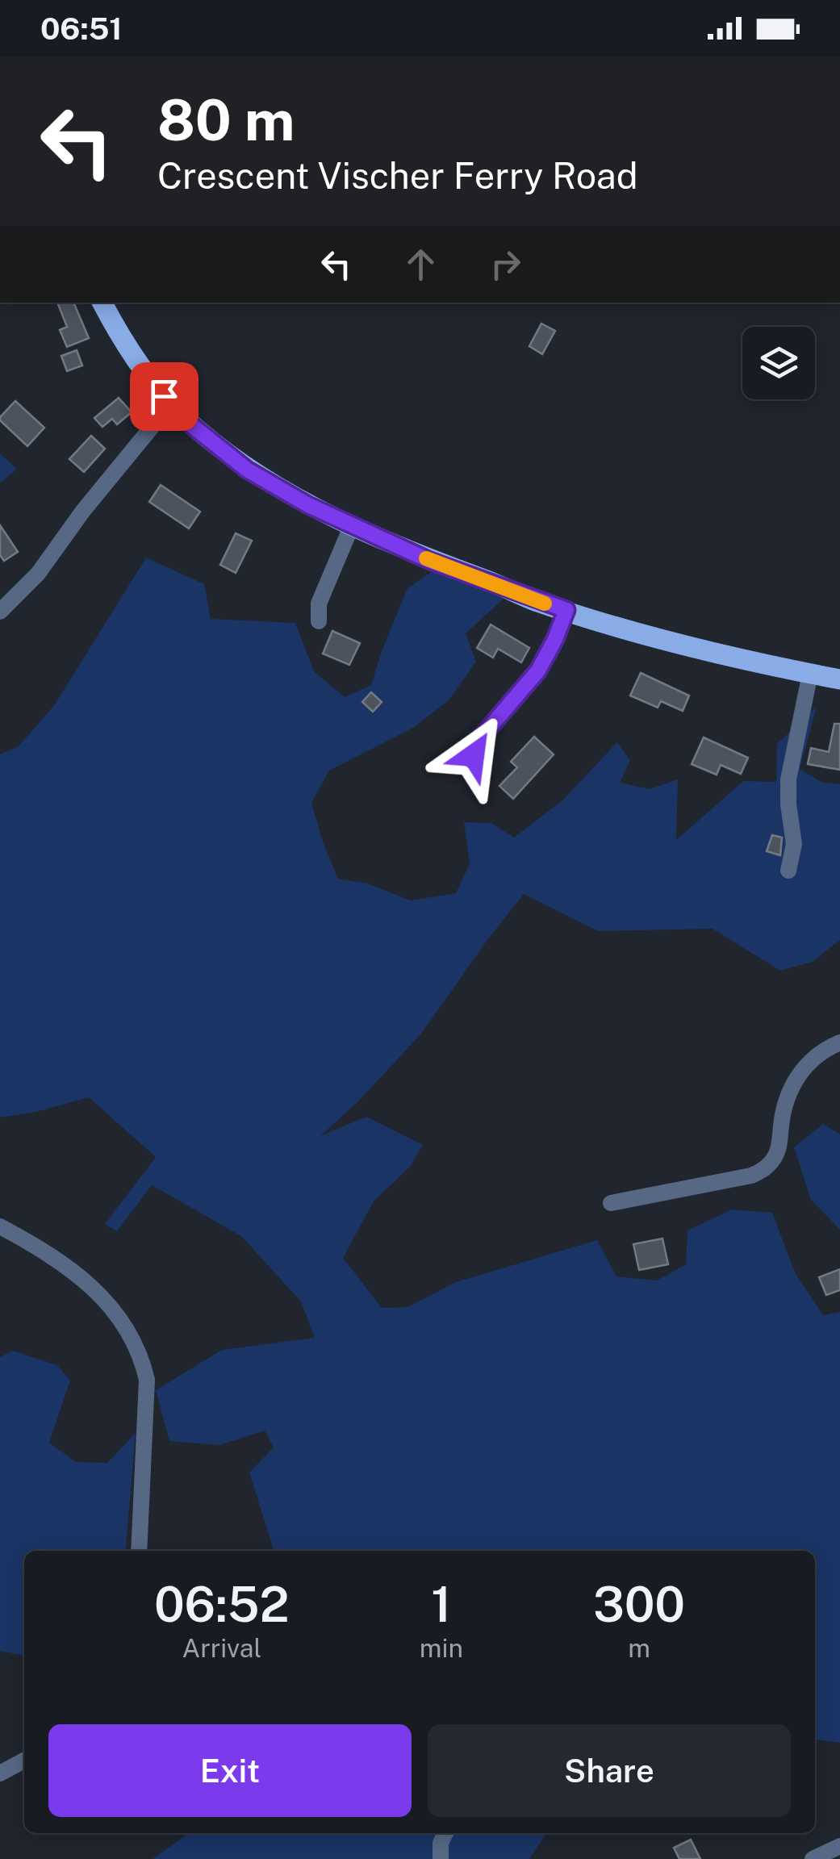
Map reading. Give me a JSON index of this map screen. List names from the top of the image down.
{
  "page": {
    "status": "06:51",
    "turn": ["80 m", "Crescent Vischer Ferry Road"],
    "eta": [
      "06:52",
      "Arrival",
      "1",
      "min",
      "300",
      "m"
    ],
    "buttons": ["Exit", "Share"]
  }
}
